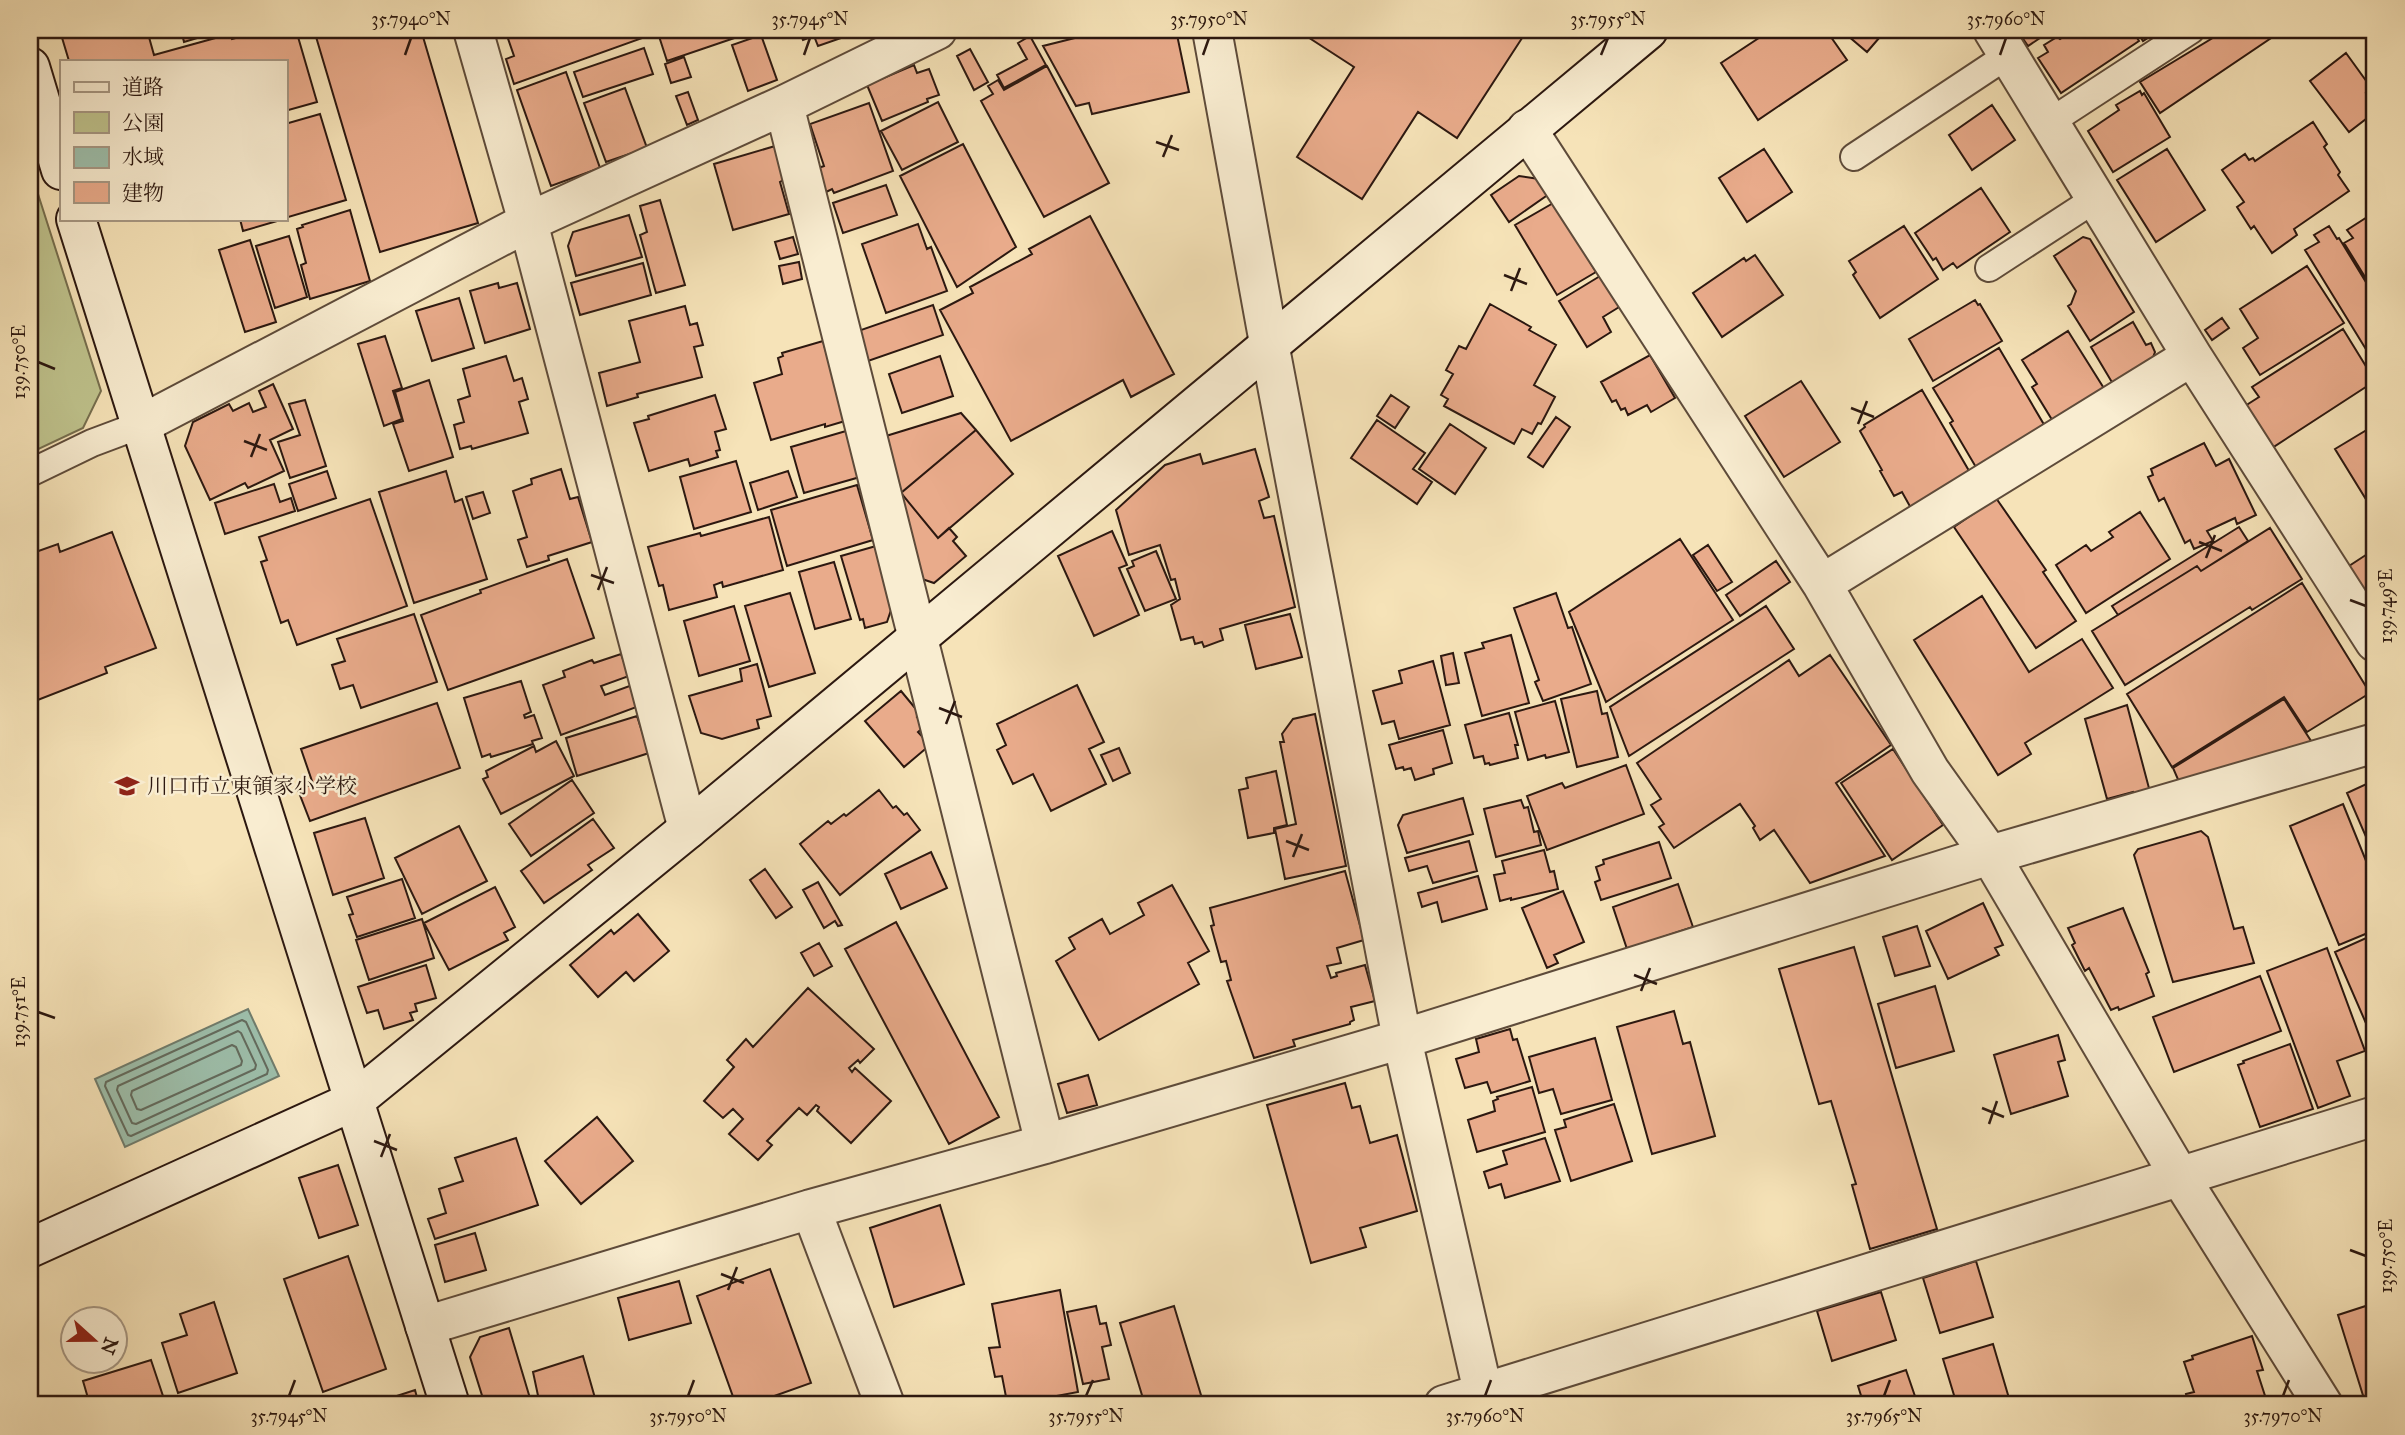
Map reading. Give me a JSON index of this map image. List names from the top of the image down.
{
  "places": {
    "school or university": ["川口市立東領家小学校"]
  },
  "legend": [
    "道路",
    "公園",
    "水域",
    "建物"
  ],
  "north": "right",
  "coordinates": [
    "35.7940°N",
    "35.7945°N",
    "35.7950°N",
    "35.7955°N",
    "35.7960°N",
    "139.750°E",
    "139.749°E",
    "139.751°E",
    "35.7965°N",
    "35.7970°N"
  ]
}
